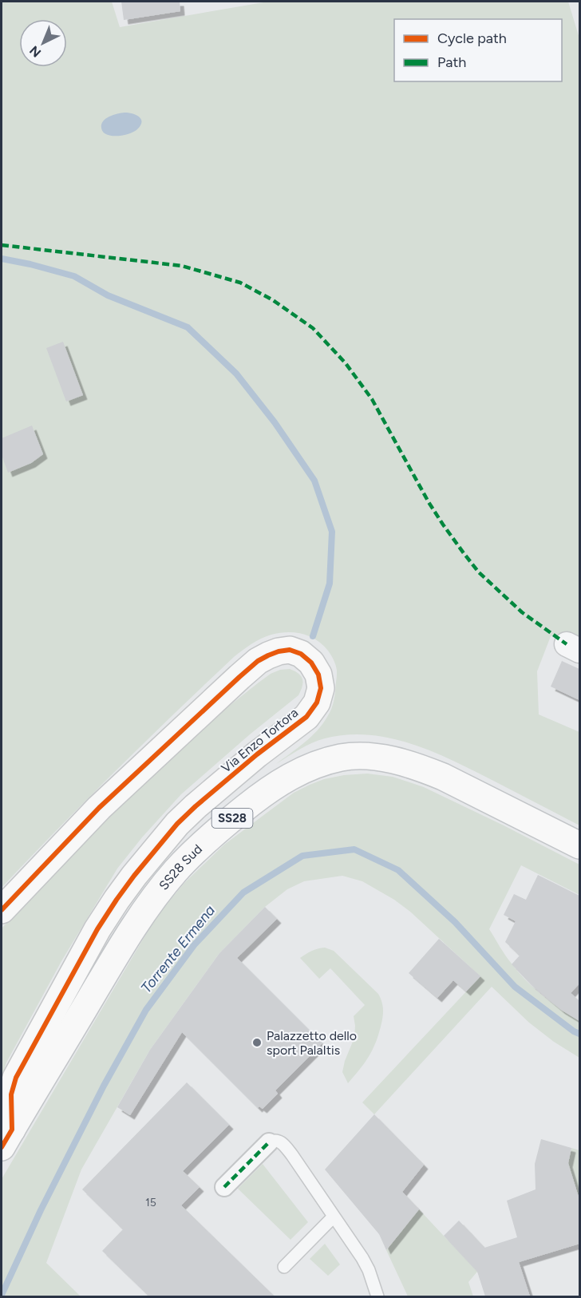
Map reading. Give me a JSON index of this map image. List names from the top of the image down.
{
  "streets": {
    "main road": ["Via Enzo Tortora", "SS28", "SS28 Sud"]
  },
  "crossings": [
    ["Via Enzo Tortora", "SS28 Sud"]
  ],
  "water": ["Torrente Ermena"],
  "places": ["Palazzetto dello sport PalaItis"],
  "house_numbers": ["15"],
  "legend": ["Cycle path", "Path"],
  "north": "bottom left"
}
